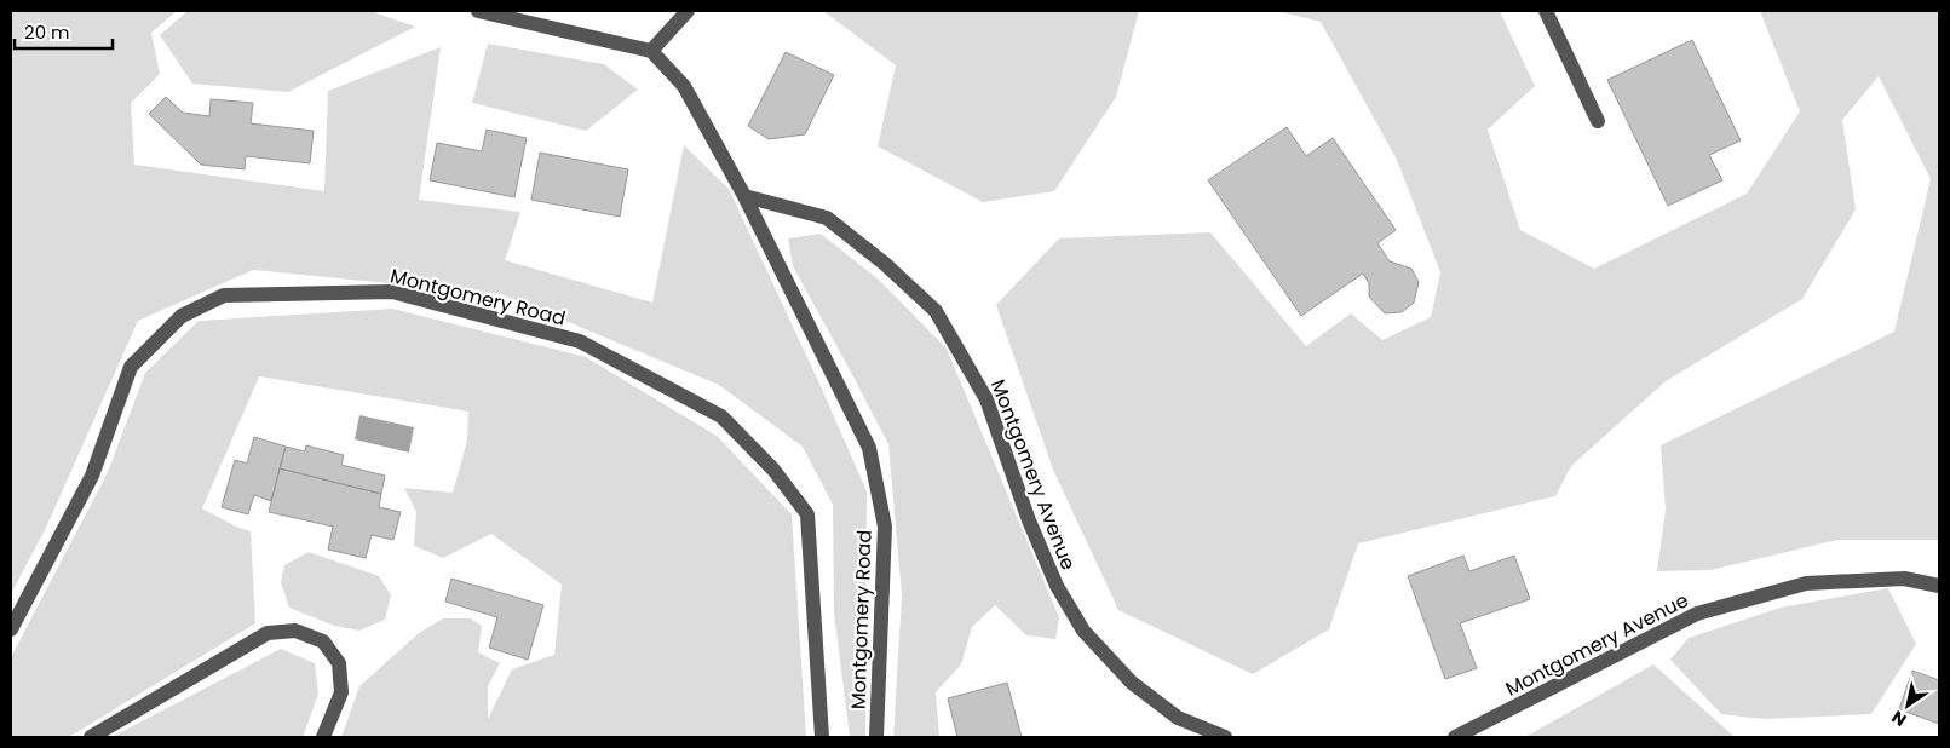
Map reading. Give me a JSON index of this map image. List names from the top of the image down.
{
  "streets": {
    "street": ["Montgomery Road", "Montgomery Avenue"]
  },
  "crossings": [
    ["Montgomery Road", "Montgomery Avenue"]
  ],
  "scale_bar": "20 m",
  "north": "bottom left"
}
